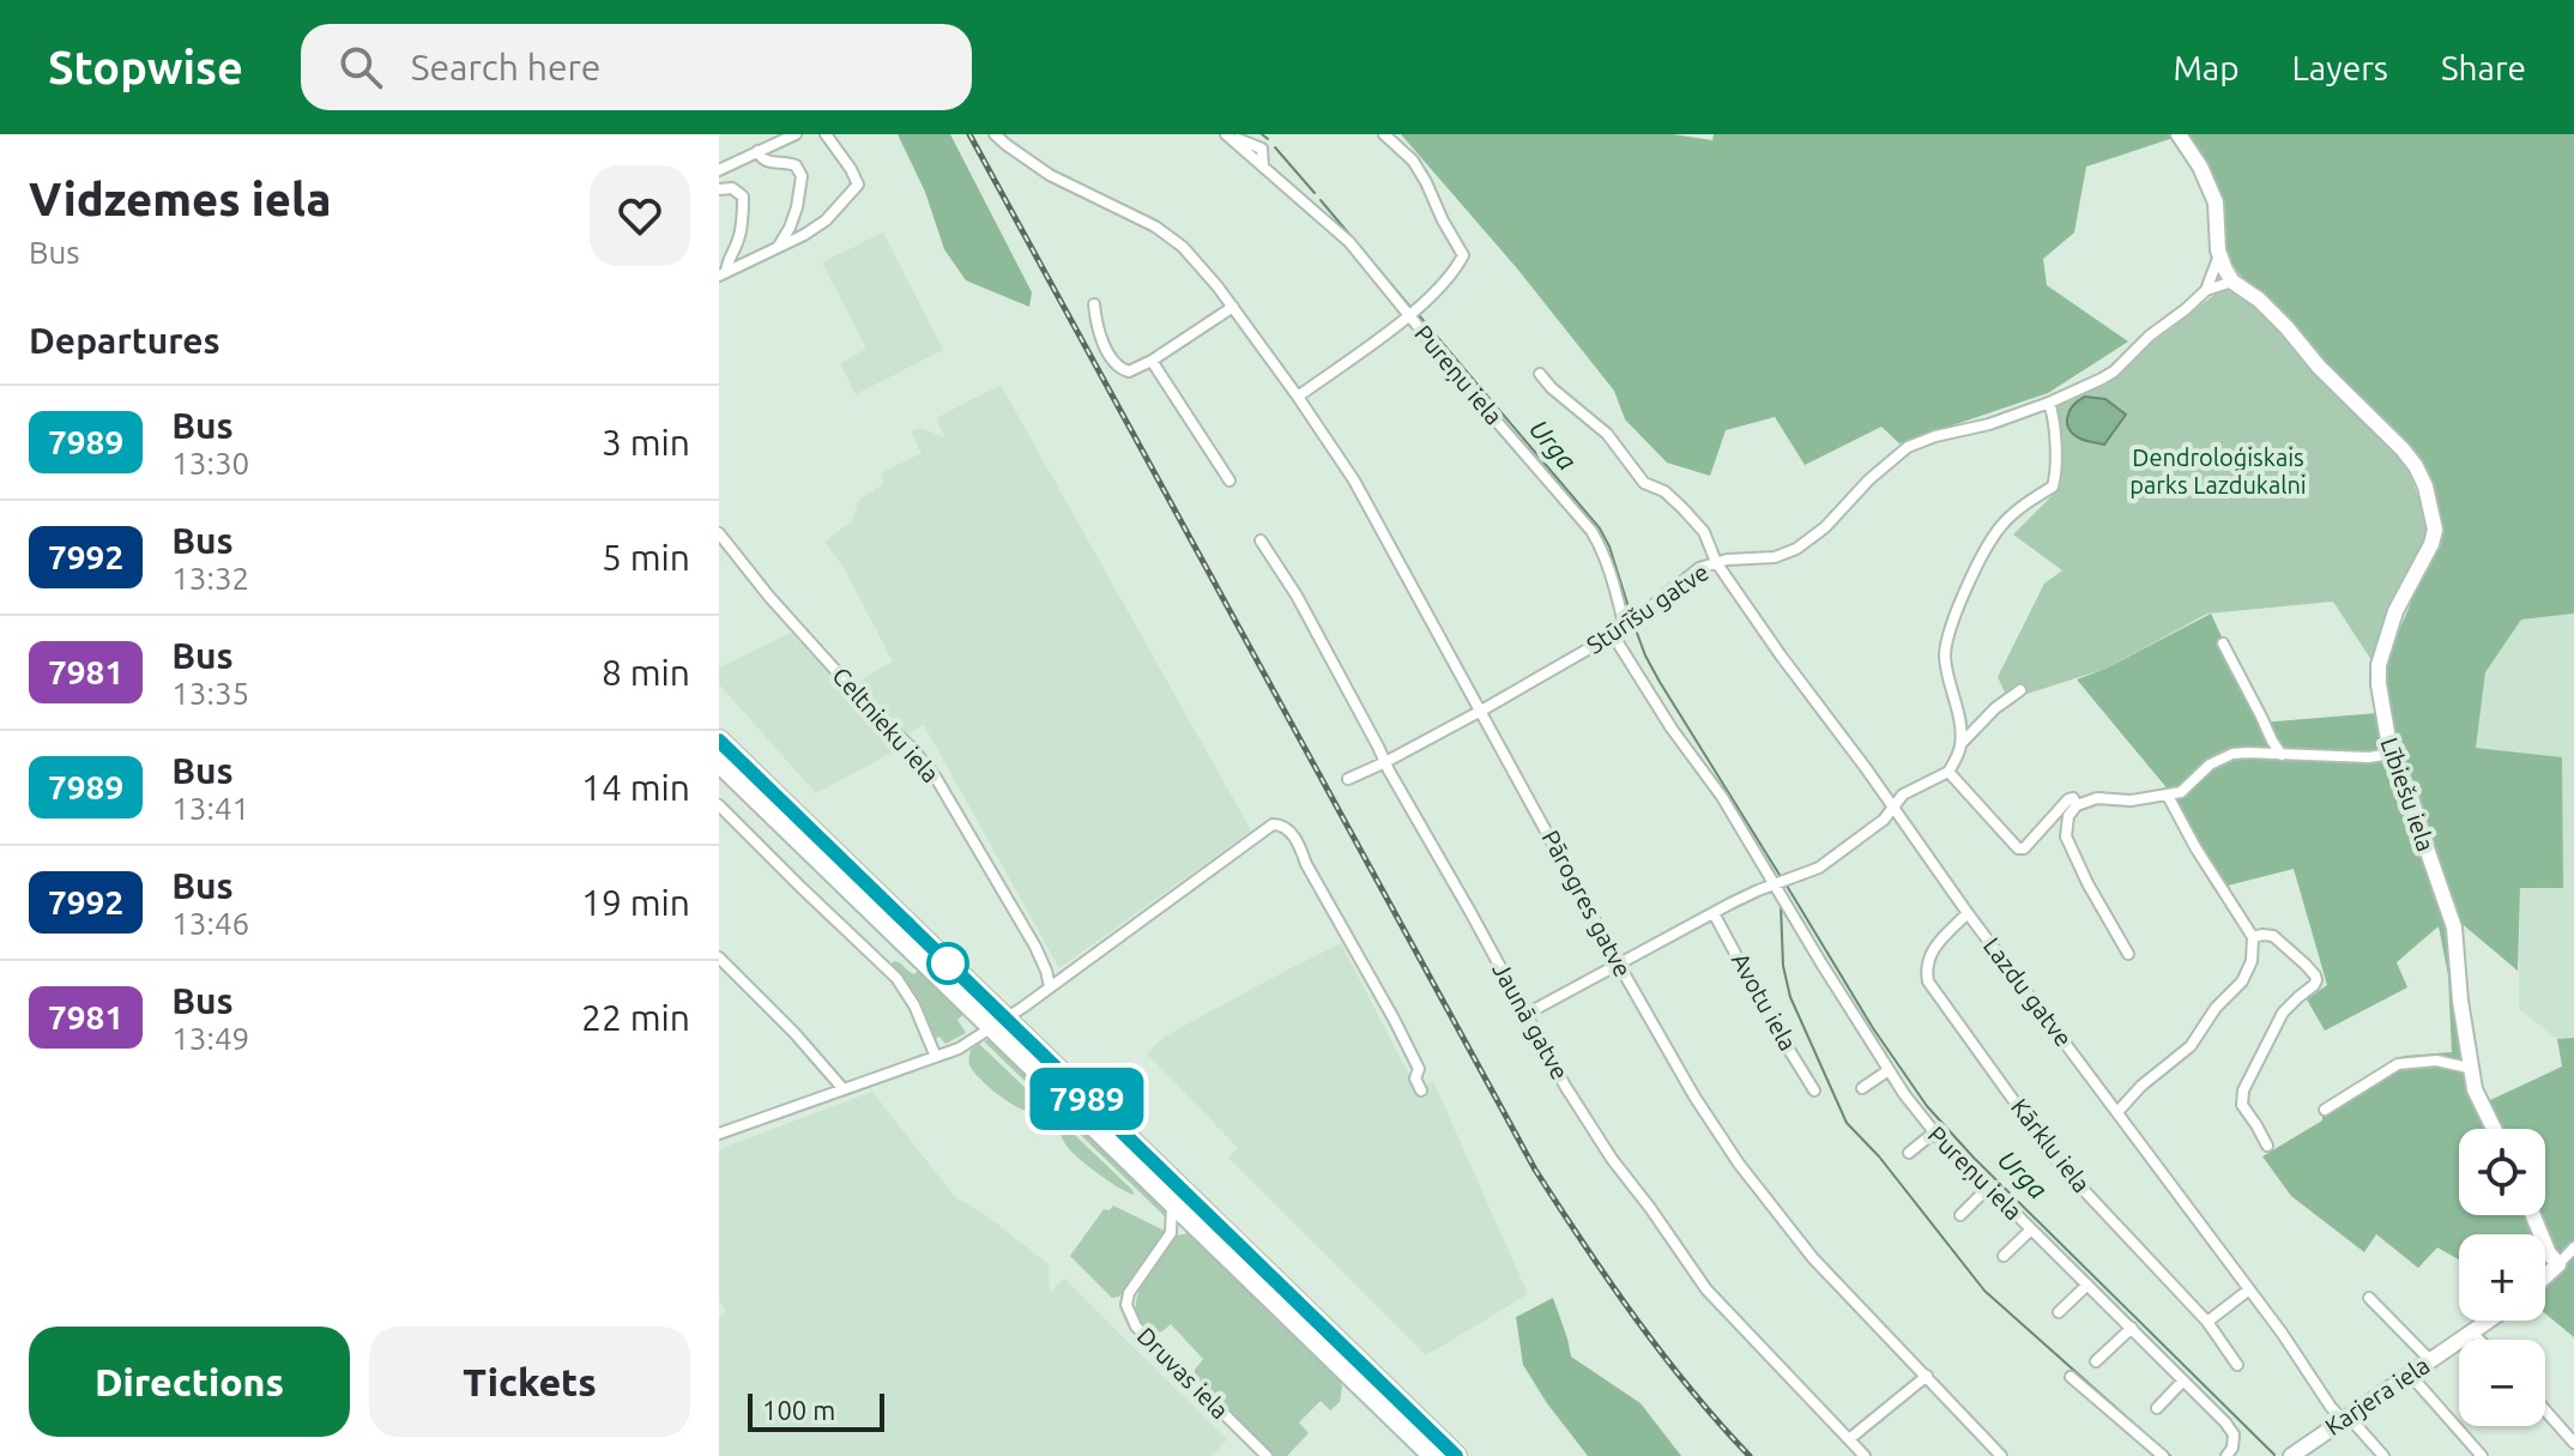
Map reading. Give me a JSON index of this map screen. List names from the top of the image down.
{
  "streets": {
    "street": [
      "Pureņu iela",
      "Stūrīšu gatve",
      "Celtnieku iela",
      "Lībiešu iela",
      "Pārogres gatve",
      "Lazdu gatve",
      "Avotu iela",
      "Jaunā gatve",
      "Kārklu iela",
      "Druvas iela",
      "Karjera iela"
    ]
  },
  "crossings": [
    ["Pureņu iela", "Stūrīšu gatve"],
    ["Stūrīšu gatve", "Lībiešu iela"],
    ["Stūrīšu gatve", "Pārogres gatve"],
    ["Stūrīšu gatve", "Lazdu gatve"],
    ["Stūrīšu gatve", "Jaunā gatve"],
    ["Lazdu gatve", "Kārklu iela"],
    ["Lazdu gatve", "Karjera iela"]
  ],
  "water": ["Urga"],
  "parks": ["Dendroloģiskais parks Lazdukalni"],
  "lines": ["bus line 7989"],
  "scale_bar": "100 m",
  "page": {
    "header": "Stopwise",
    "search": "Search here",
    "nav": ["Map", "Layers", "Share"],
    "heading": [
      ["Vidzemes iela", "Bus"],
      "Departures"
    ],
    "on_map": "7989",
    "list": [
      {
        "mark": "7989",
        "name": "Bus",
        "note": "13:30",
        "value": "3 min"
      },
      {
        "mark": "7992",
        "name": "Bus",
        "note": "13:32",
        "value": "5 min"
      },
      {
        "mark": "7981",
        "name": "Bus",
        "note": "13:35",
        "value": "8 min"
      },
      {
        "mark": "7989",
        "name": "Bus",
        "note": "13:41",
        "value": "14 min"
      },
      {
        "mark": "7992",
        "name": "Bus",
        "note": "13:46",
        "value": "19 min"
      },
      {
        "mark": "7981",
        "name": "Bus",
        "note": "13:49",
        "value": "22 min"
      }
    ],
    "map_buttons": ["+", "−"],
    "buttons": ["Directions", "Tickets"],
    "scale": "100 m"
  }
}
